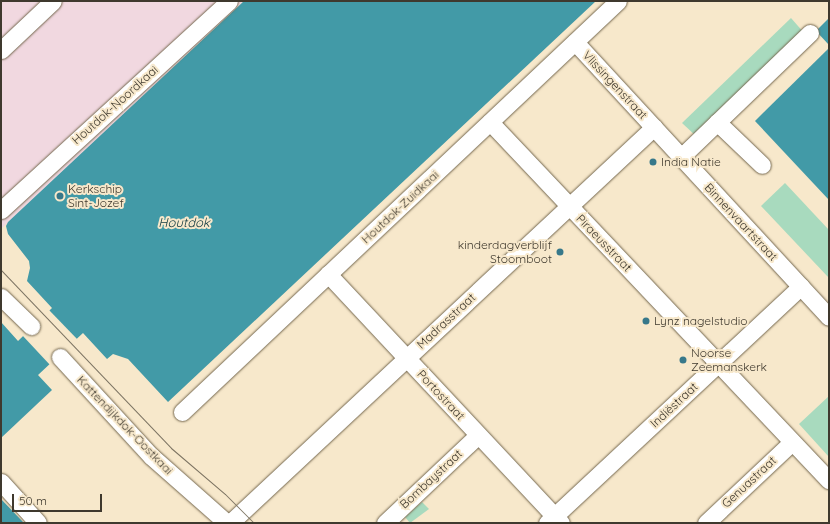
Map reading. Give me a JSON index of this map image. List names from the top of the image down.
{
  "streets": {
    "street": [
      "Vlissingenstraat",
      "Houtdok-Noordkaai",
      "Houtdok-Zuidkaai",
      "Binnenvaartstraat",
      "Piraeusstraat",
      "Madrasstraat",
      "Portostraat",
      "Indiëstraat",
      "Kattendijkdok-Oostkaai",
      "Bombaystraat",
      "Genuastraat"
    ]
  },
  "crossings": [
    ["Vlissingenstraat", "Houtdok-Zuidkaai"],
    ["Vlissingenstraat", "Binnenvaartstraat"],
    ["Vlissingenstraat", "Madrasstraat"],
    ["Houtdok-Zuidkaai", "Piraeusstraat"],
    ["Houtdok-Zuidkaai", "Portostraat"],
    ["Binnenvaartstraat", "Madrasstraat"],
    ["Binnenvaartstraat", "Indiëstraat"],
    ["Piraeusstraat", "Madrasstraat"],
    ["Piraeusstraat", "Indiëstraat"],
    ["Piraeusstraat", "Genuastraat"],
    ["Madrasstraat", "Portostraat"],
    ["Madrasstraat", "Kattendijkdok-Oostkaai"],
    ["Portostraat", "Indiëstraat"],
    ["Portostraat", "Bombaystraat"]
  ],
  "water": ["Houtdok"],
  "places": [
    "India Natie",
    "Kerkschip Sint-Jozef",
    "kinderdagverblijf Stoomboot",
    "Lynz nagelstudio",
    "Noorse Zeemanskerk"
  ],
  "scale_bar": "50 m"
}
